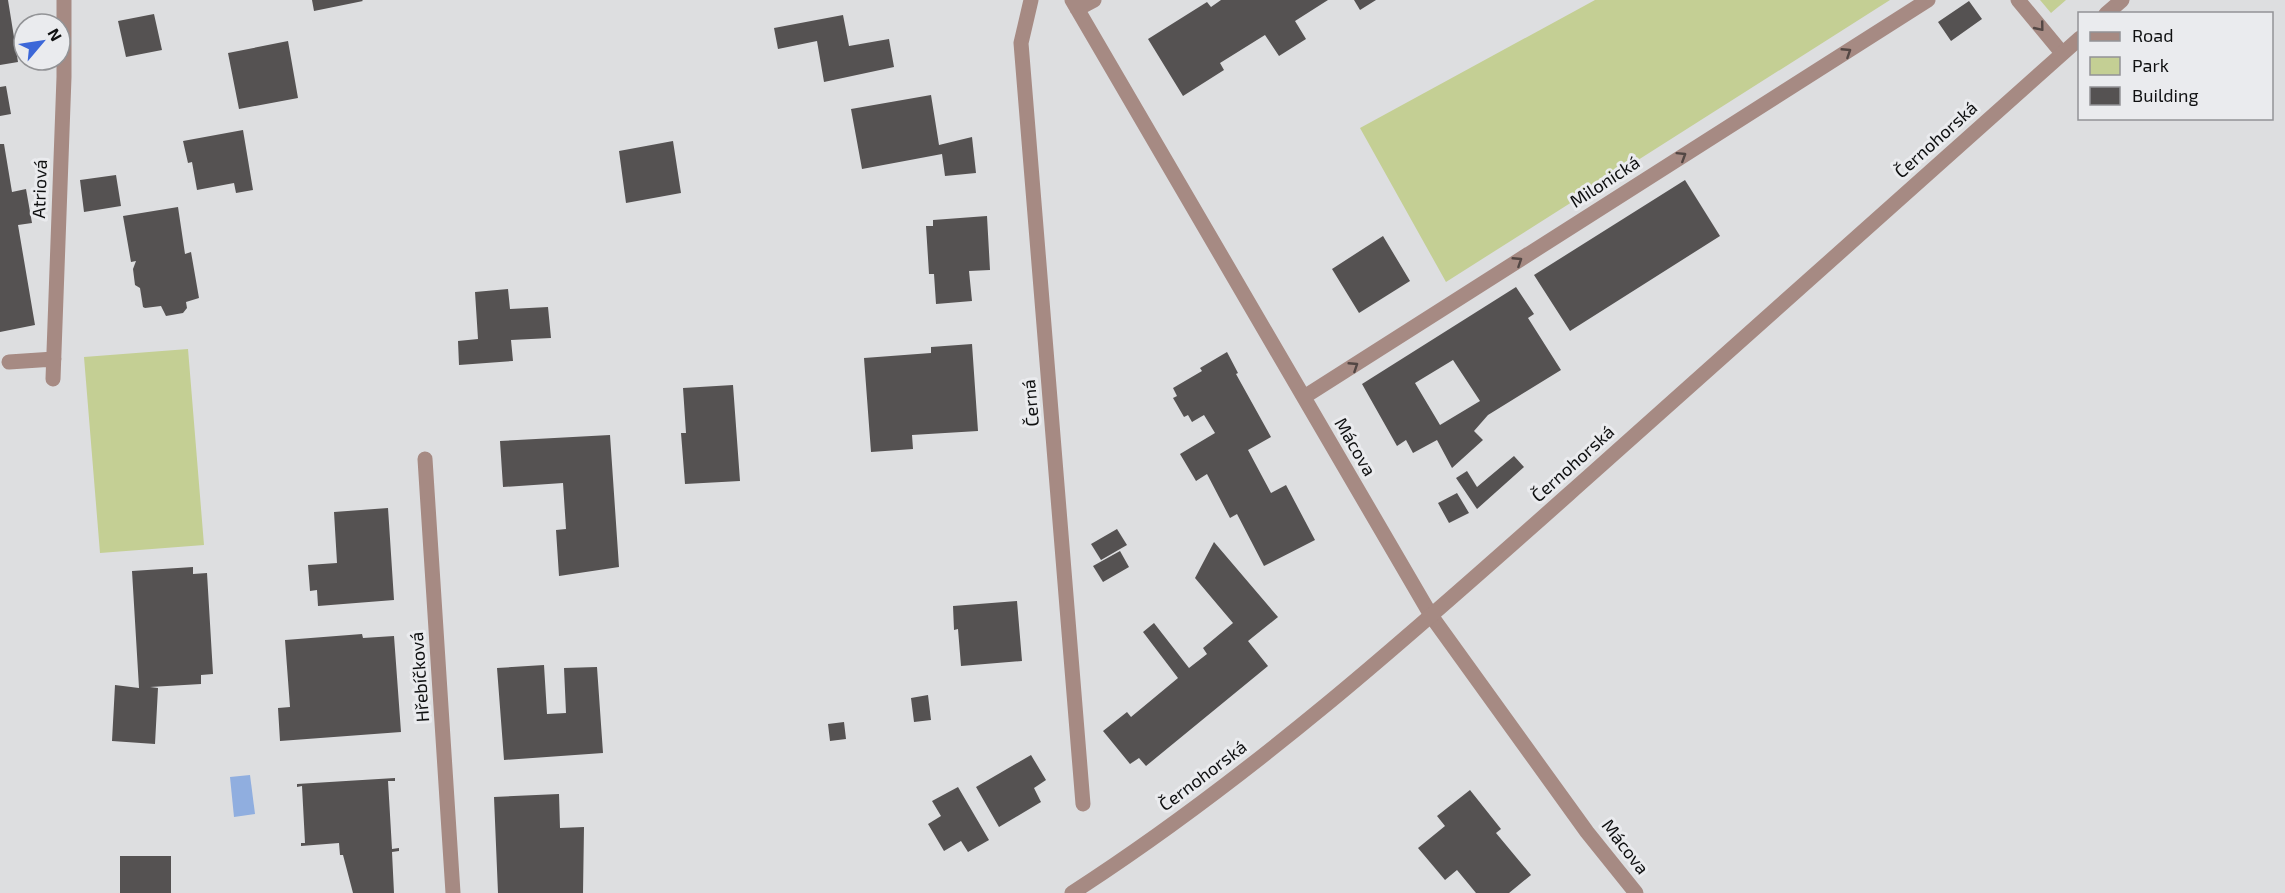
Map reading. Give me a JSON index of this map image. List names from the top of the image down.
{
  "streets": {
    "street": [
      "Černohorská",
      "Milonická",
      "Atriová",
      "Černá",
      "Mácova",
      "Hřebíčková"
    ]
  },
  "crossings": [
    ["Černohorská", "Mácova"],
    ["Milonická", "Mácova"]
  ],
  "one_way": ["Milonická"],
  "legend": ["Road", "Park", "Building"],
  "north": "top right"
}
